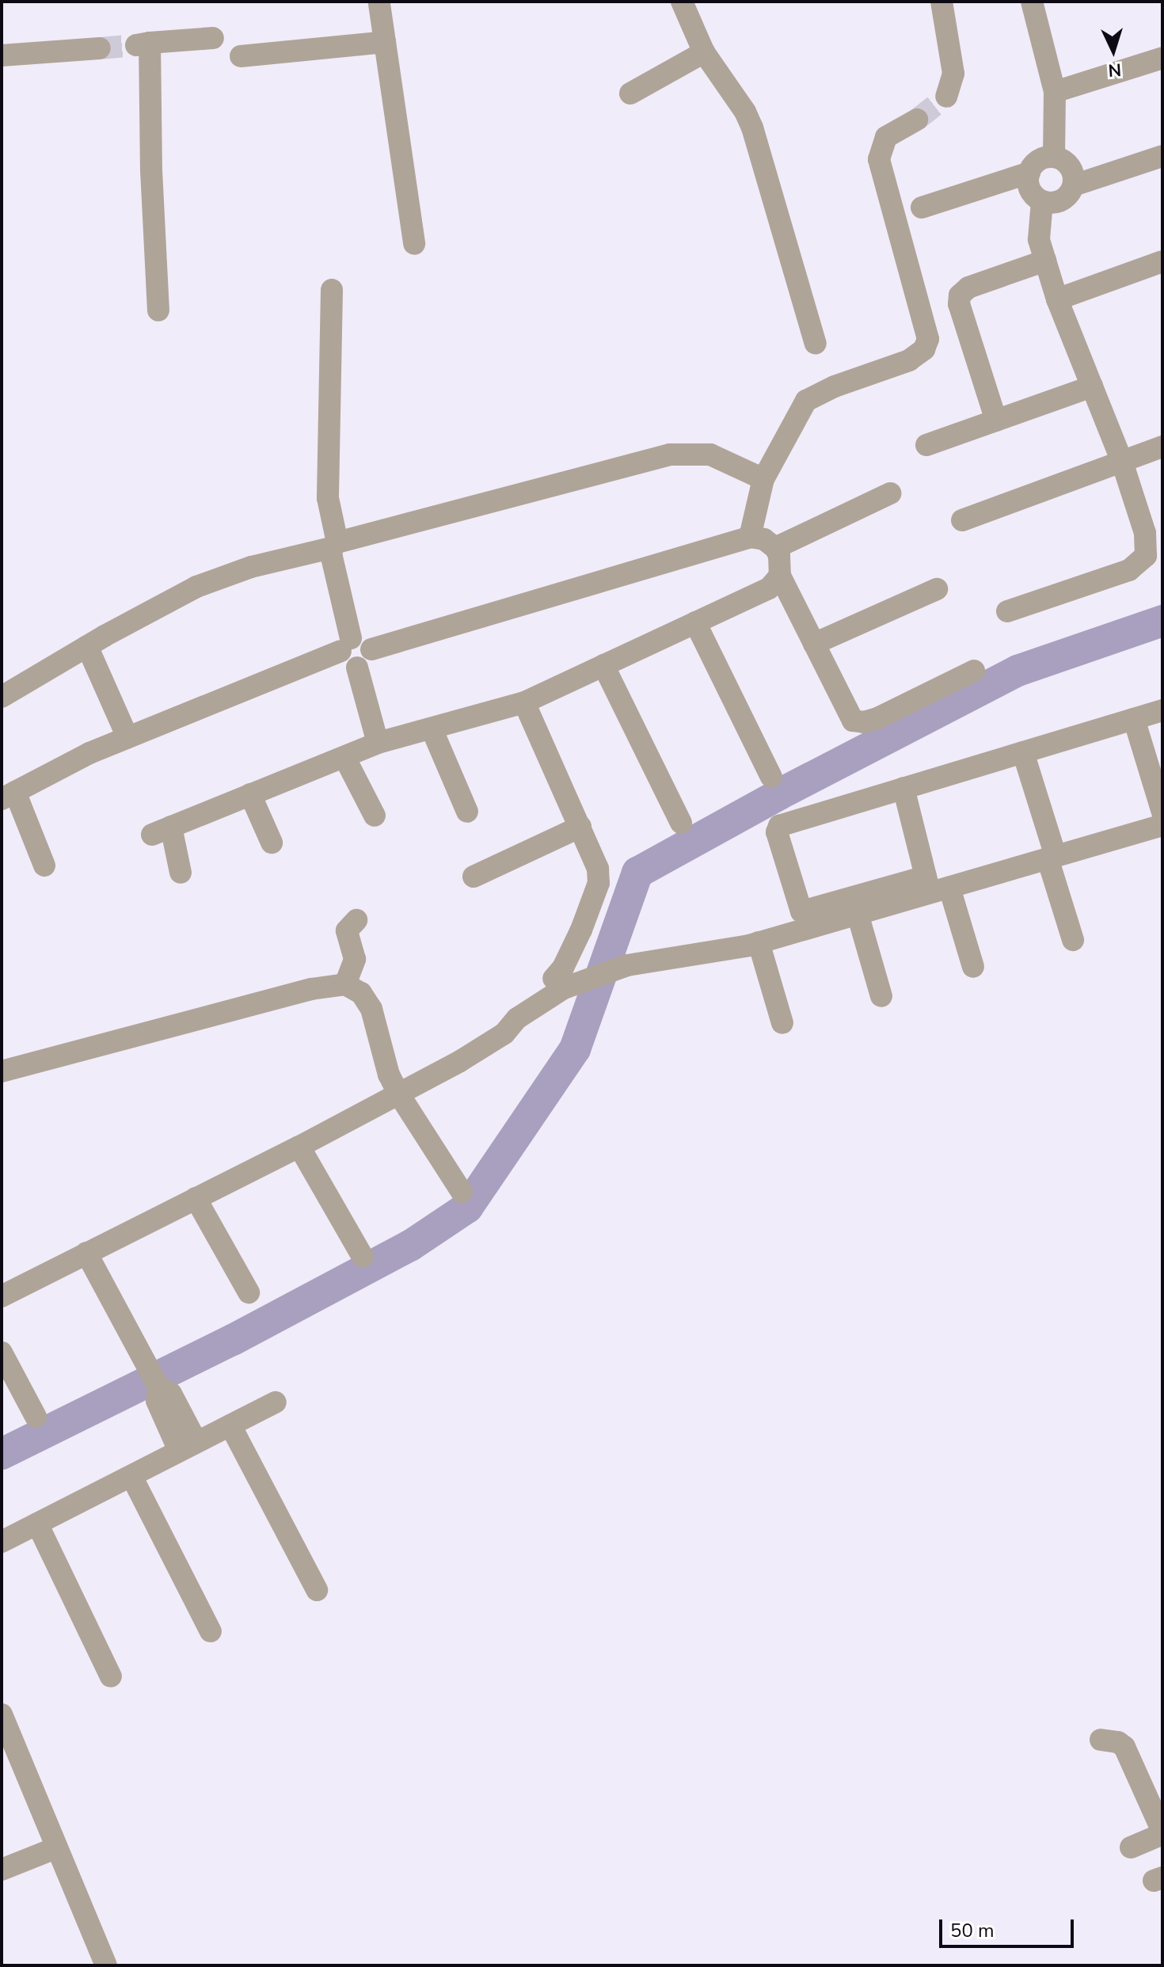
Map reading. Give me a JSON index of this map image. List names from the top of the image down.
{
  "scale_bar": "50 m",
  "north": "bottom"
}
